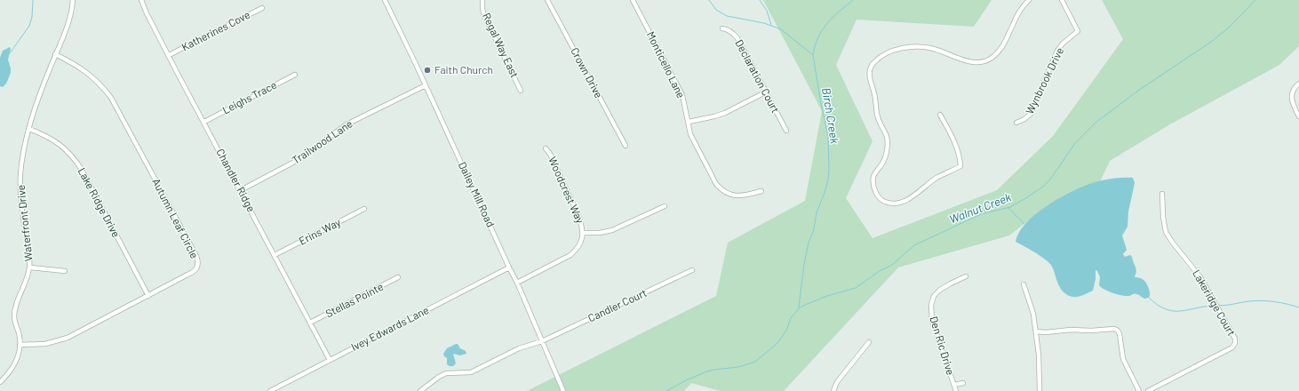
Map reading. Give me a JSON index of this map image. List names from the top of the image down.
{
  "streets": {
    "street": [
      "Katherines Cove",
      "Regal Way East",
      "Monticello Lane",
      "Crown Drive",
      "Declaration Court",
      "Wynbrook Drive",
      "Leighs Trace",
      "Trailwood Lane",
      "Chandler Ridge",
      "Woodcrest Way",
      "Dailey Mill Road",
      "Lake Ridge Drive",
      "Autumn Leaf Circle",
      "Waterfront Drive",
      "Erins Way",
      "Stellas Pointe",
      "Lakeridge Court",
      "Candler Court",
      "Ivey Edwards Lane",
      "Den Ric Drive"
    ]
  },
  "crossings": [
    ["Katherines Cove", "Chandler Ridge"],
    ["Leighs Trace", "Chandler Ridge"],
    ["Trailwood Lane", "Chandler Ridge"],
    ["Trailwood Lane", "Dailey Mill Road"],
    ["Chandler Ridge", "Erins Way"],
    ["Chandler Ridge", "Stellas Pointe"],
    ["Chandler Ridge", "Ivey Edwards Lane"],
    ["Woodcrest Way", "Dailey Mill Road"],
    ["Dailey Mill Road", "Candler Court"],
    ["Dailey Mill Road", "Ivey Edwards Lane"],
    ["Lake Ridge Drive", "Autumn Leaf Circle"],
    ["Lake Ridge Drive", "Waterfront Drive"],
    ["Autumn Leaf Circle", "Waterfront Drive"]
  ],
  "water": ["Birch Creek", "Walnut Creek"],
  "places": ["Faith Church"]
}
